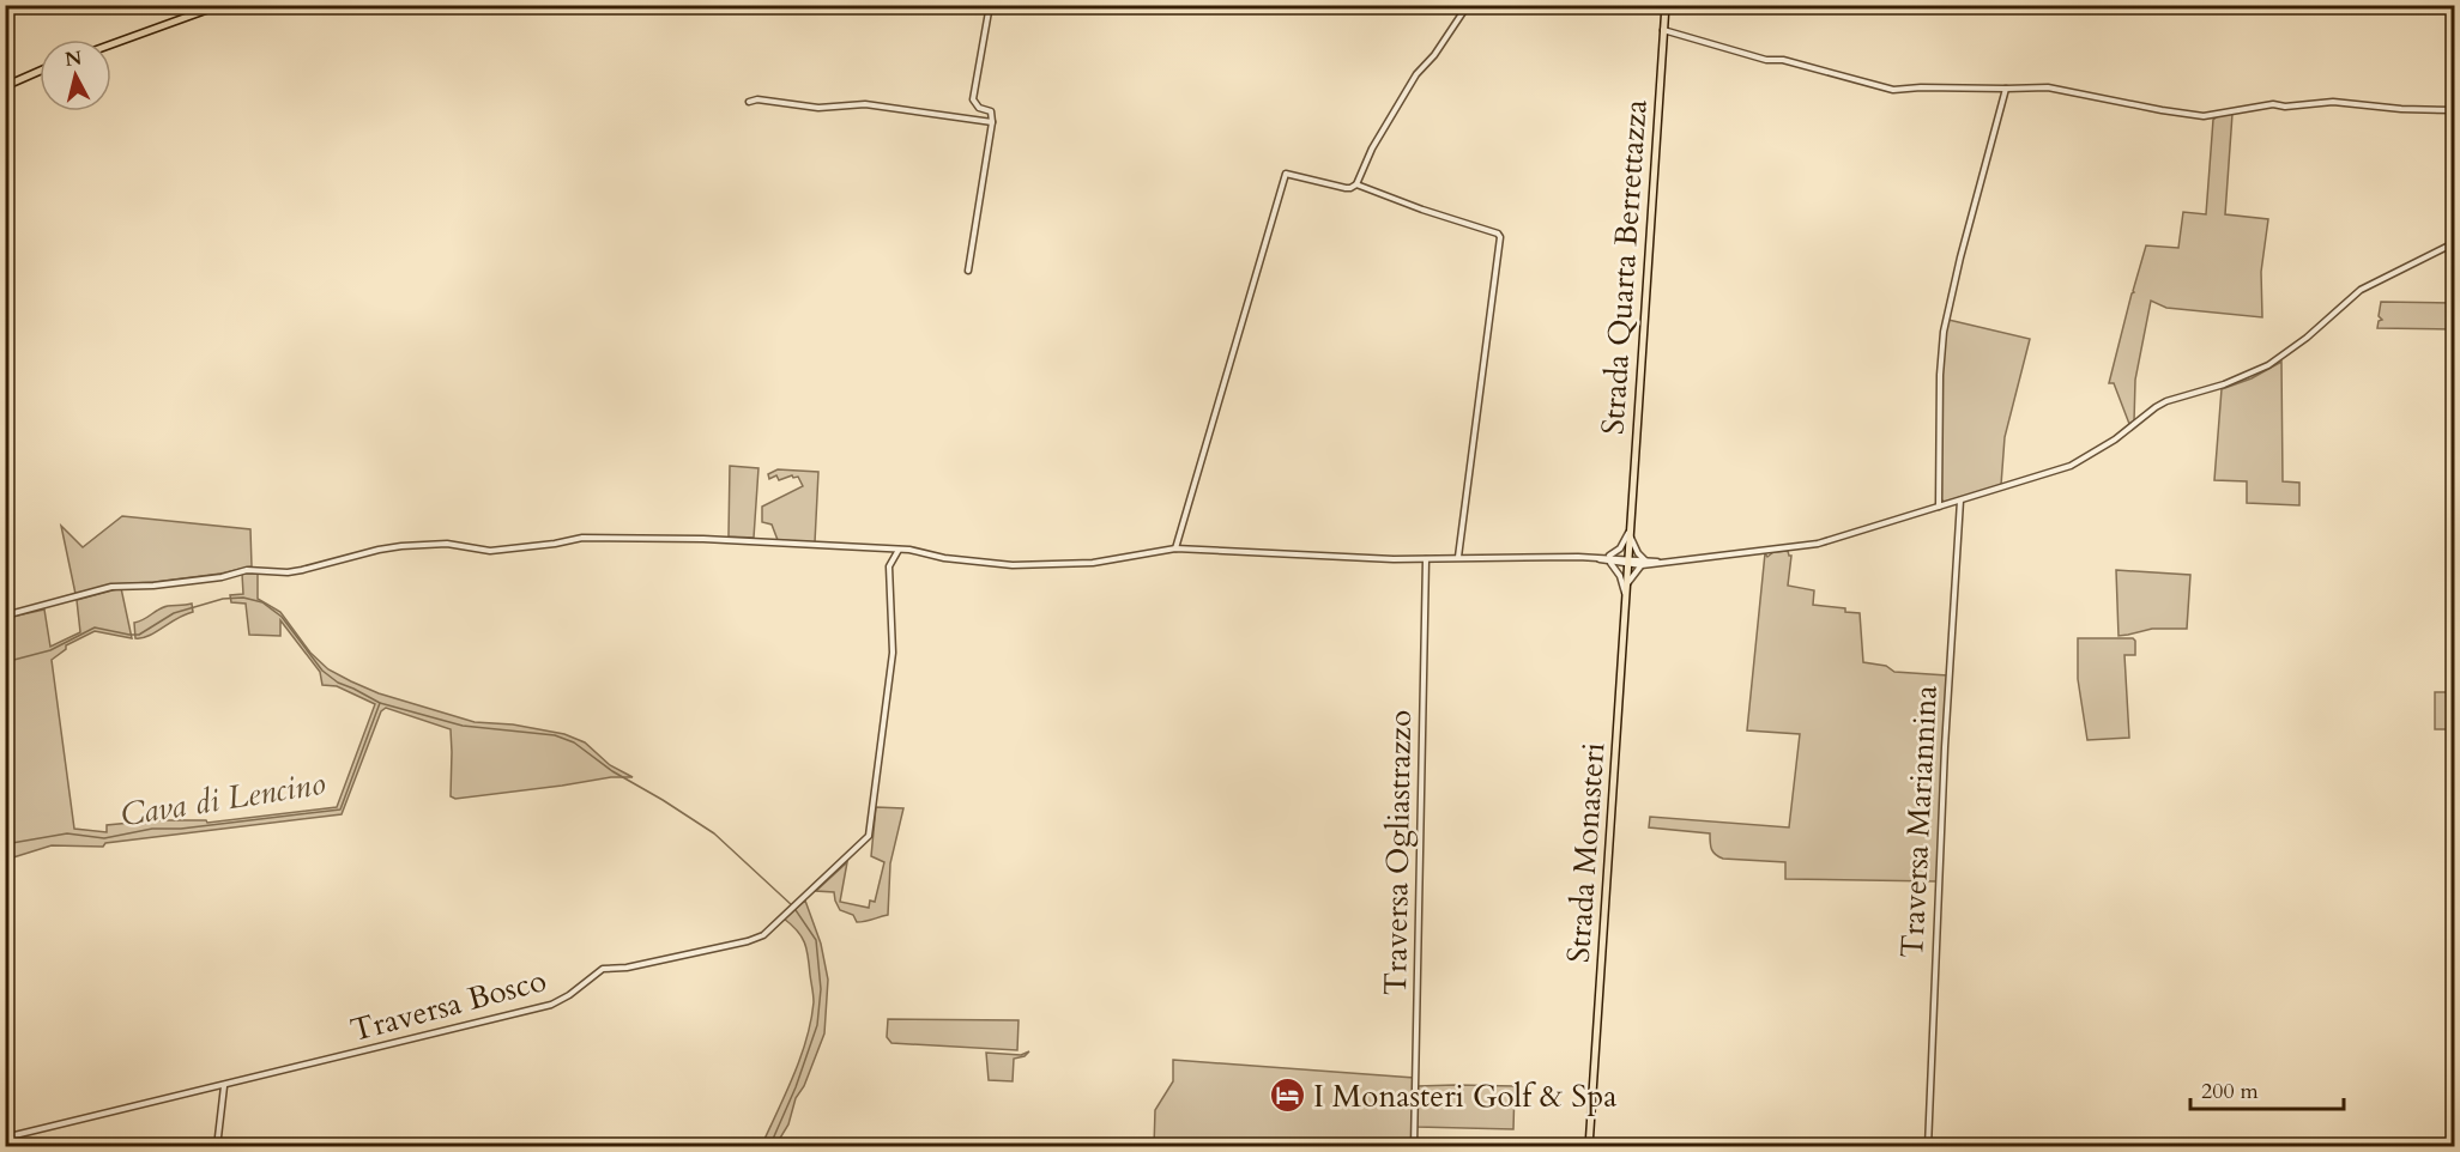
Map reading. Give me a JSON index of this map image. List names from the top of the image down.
{
  "streets": {
    "main road": ["Strada Quarta Berrettazza", "Strada Monasteri"],
    "street": ["Traversa Mariannina", "Traversa Ogliastrazzo", "Traversa Bosco"]
  },
  "crossings": [
    ["Strada Quarta Berrettazza", "Strada Monasteri"]
  ],
  "water": ["Cava di Lencino"],
  "places": {
    "hotel": ["I Monasteri Golf & Spa"]
  },
  "scale_bar": "200 m",
  "north": "top"
}
